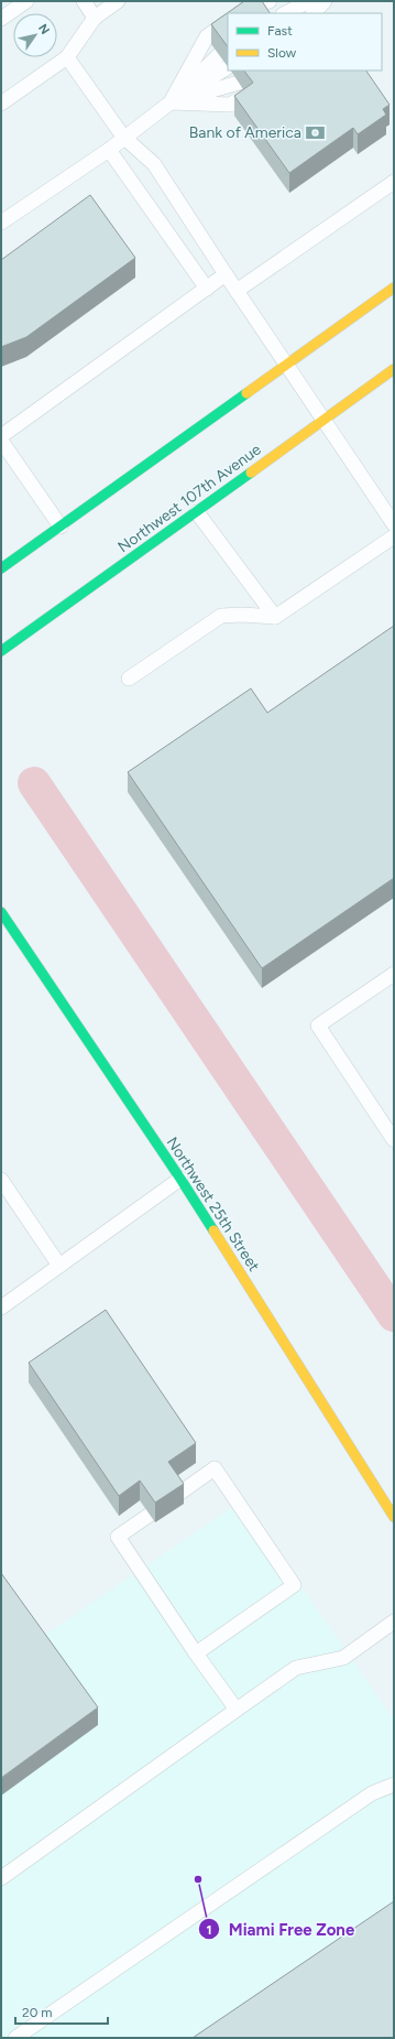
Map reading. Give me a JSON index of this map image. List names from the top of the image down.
{
  "streets": {
    "main road": ["Northwest 107th Avenue", "Northwest 25th Street"]
  },
  "places": {
    "bank": ["Bank of America"],
    "other": ["Miami Free Zone"]
  },
  "legend": ["Fast", "Slow"],
  "scale_bar": "20 m",
  "north": "top right"
}
